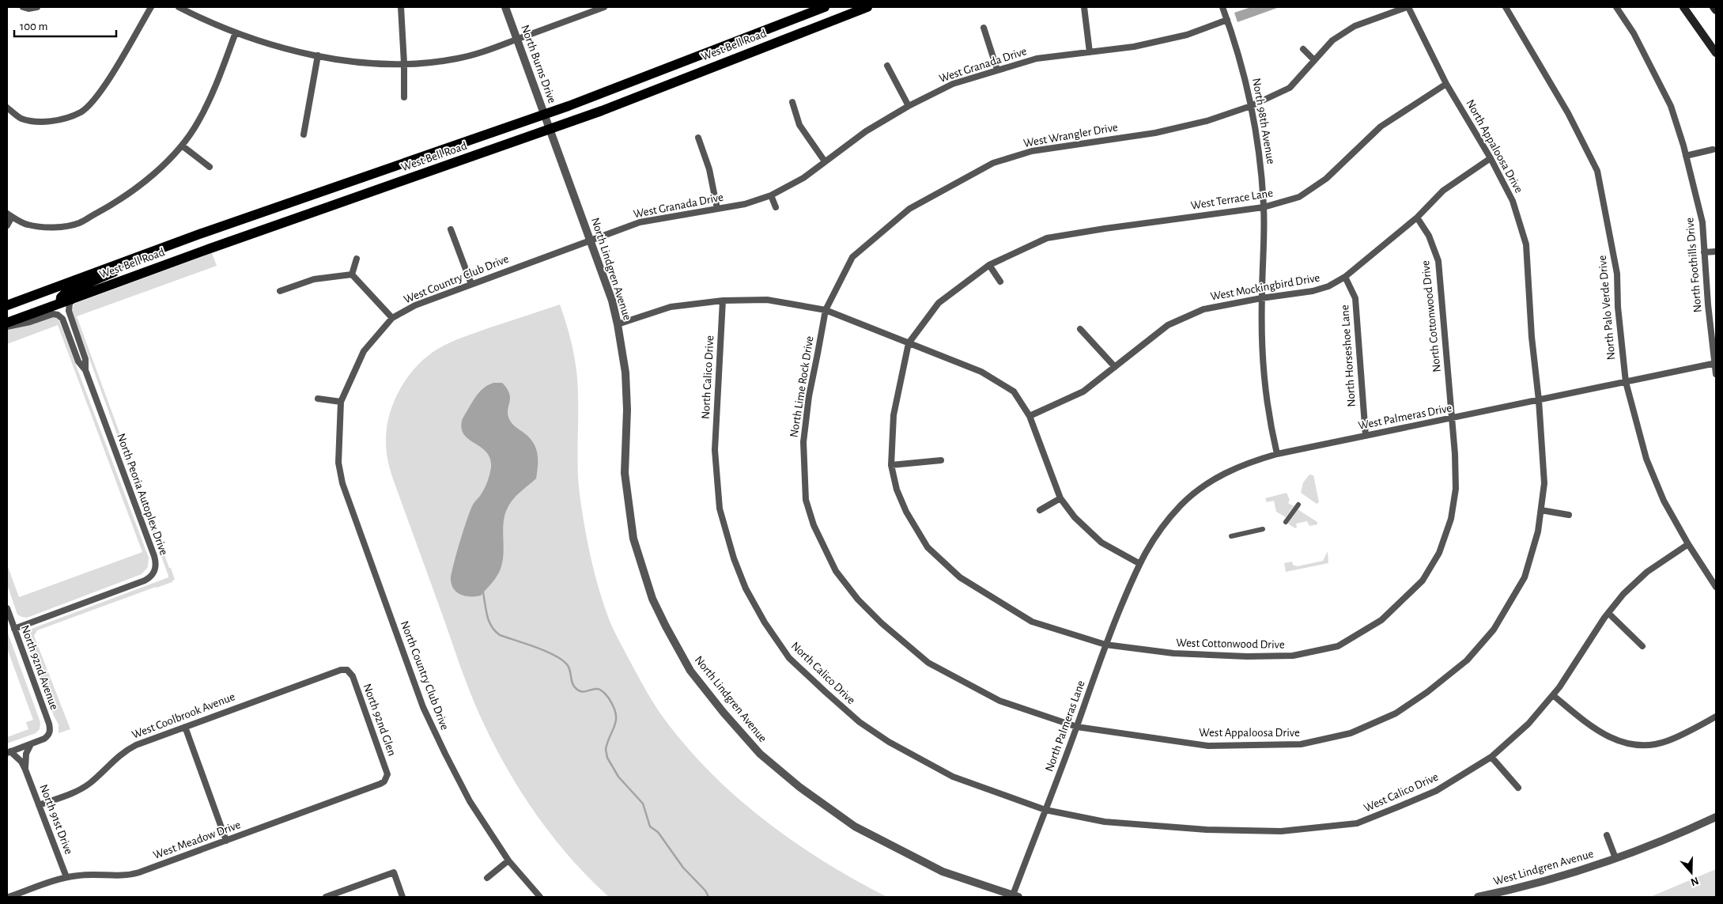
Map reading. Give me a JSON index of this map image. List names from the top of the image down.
{
  "streets": {
    "main road": ["West Bell Road"],
    "street": [
      "North Burns Drive",
      "West Granada Drive",
      "North 98th Avenue",
      "West Wrangler Drive",
      "North Appaloosa Drive",
      "West Terrace Lane",
      "North Foothills Drive",
      "North Lindgren Avenue",
      "West Country Club Drive",
      "West Mockingbird Drive",
      "North Palo Verde Drive",
      "North Cottonwood Drive",
      "North Horseshoe Lane",
      "North Calico Drive",
      "North Lime Rock Drive",
      "West Palmeras Drive",
      "North Peoria Autoplex Drive",
      "West Cottonwood Drive",
      "North 92nd Avenue",
      "North Country Club Drive",
      "West Coolbrook Avenue",
      "North 92nd Glen",
      "North Palmeras Lane",
      "West Appaloosa Drive",
      "West Calico Drive",
      "North 91st Drive",
      "West Meadow Drive",
      "West Lindgren Avenue"
    ]
  },
  "crossings": [
    ["West Bell Road", "North Burns Drive"],
    ["West Bell Road", "North Lindgren Avenue"],
    ["West Bell Road", "North Peoria Autoplex Drive"],
    ["North Burns Drive", "North Lindgren Avenue"],
    ["West Granada Drive", "North 98th Avenue"],
    ["West Granada Drive", "North Lindgren Avenue"],
    ["West Granada Drive", "West Country Club Drive"],
    ["North 98th Avenue", "West Wrangler Drive"],
    ["North 98th Avenue", "West Terrace Lane"],
    ["North 98th Avenue", "West Mockingbird Drive"],
    ["North 98th Avenue", "West Palmeras Drive"],
    ["West Wrangler Drive", "North Appaloosa Drive"],
    ["West Wrangler Drive", "North Lime Rock Drive"],
    ["North Appaloosa Drive", "West Terrace Lane"],
    ["North Appaloosa Drive", "West Mockingbird Drive"],
    ["North Appaloosa Drive", "West Palmeras Drive"],
    ["North Appaloosa Drive", "West Appaloosa Drive"],
    ["West Terrace Lane", "West Cottonwood Drive"],
    ["North Foothills Drive", "West Palmeras Drive"],
    ["North Lindgren Avenue", "West Country Club Drive"],
    ["North Lindgren Avenue", "North Palmeras Lane"],
    ["West Country Club Drive", "North Country Club Drive"],
    ["West Mockingbird Drive", "North Cottonwood Drive"],
    ["West Mockingbird Drive", "North Horseshoe Lane"],
    ["North Palo Verde Drive", "West Palmeras Drive"],
    ["North Palo Verde Drive", "West Calico Drive"],
    ["North Cottonwood Drive", "West Palmeras Drive"],
    ["North Cottonwood Drive", "West Cottonwood Drive"],
    ["North Horseshoe Lane", "West Palmeras Drive"],
    ["North Calico Drive", "North Palmeras Lane"],
    ["North Calico Drive", "West Calico Drive"],
    ["North Lime Rock Drive", "North Palmeras Lane"],
    ["North Lime Rock Drive", "West Appaloosa Drive"],
    ["West Palmeras Drive", "West Cottonwood Drive"],
    ["West Palmeras Drive", "North Palmeras Lane"],
    ["West Palmeras Drive", "West Appaloosa Drive"],
    ["North Peoria Autoplex Drive", "North 92nd Avenue"],
    ["West Cottonwood Drive", "North Palmeras Lane"],
    ["North 92nd Avenue", "North 91st Drive"],
    ["West Coolbrook Avenue", "North 92nd Glen"],
    ["West Coolbrook Avenue", "North 91st Drive"],
    ["North 92nd Glen", "West Meadow Drive"],
    ["North Palmeras Lane", "West Appaloosa Drive"],
    ["North Palmeras Lane", "West Calico Drive"],
    ["North 91st Drive", "West Meadow Drive"]
  ],
  "scale_bar": "100 m",
  "north": "bottom"
}
